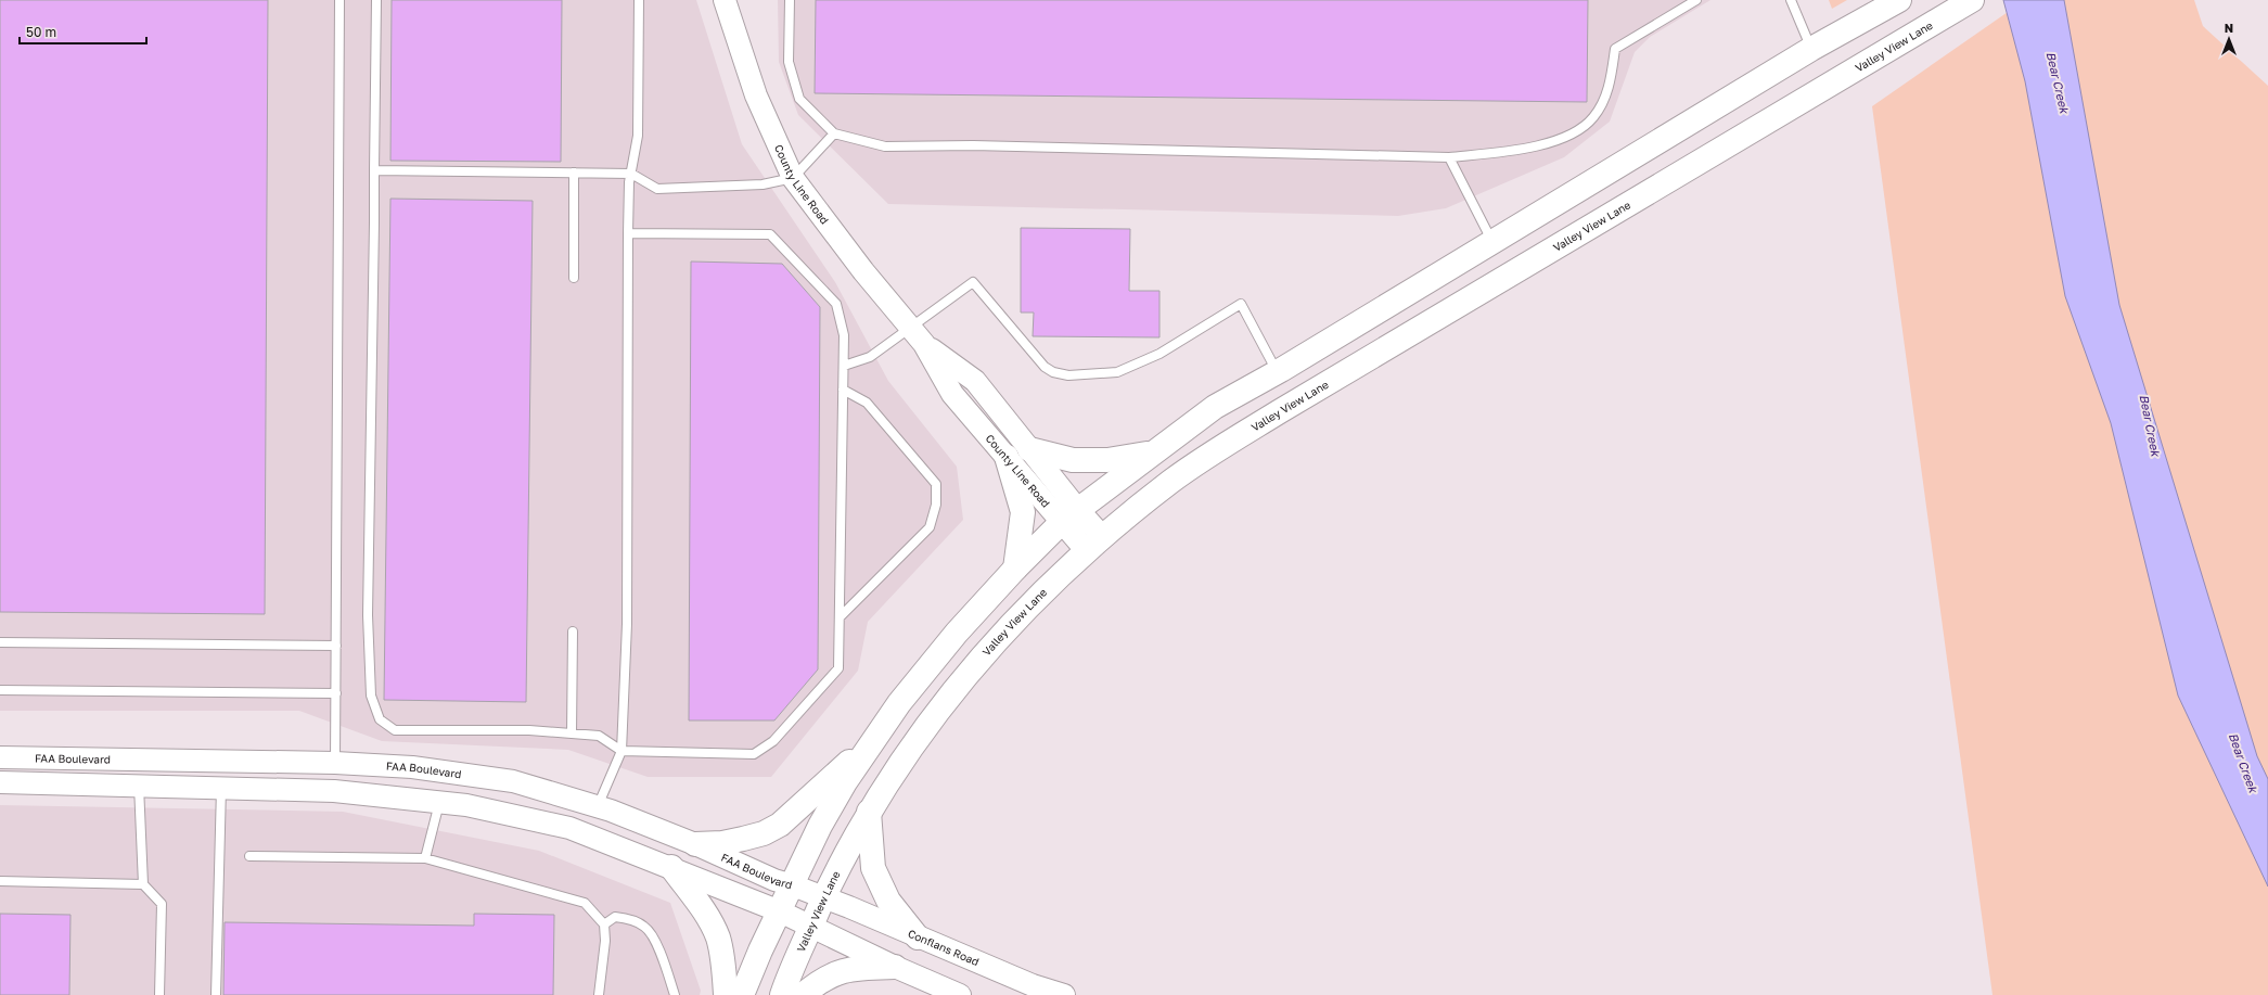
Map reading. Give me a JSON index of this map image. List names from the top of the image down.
{
  "streets": {
    "main road": ["Valley View Lane"],
    "street": ["County Line Road", "FAA Boulevard", "Conflans Road"]
  },
  "crossings": [
    ["Valley View Lane", "County Line Road"],
    ["Valley View Lane", "FAA Boulevard"],
    ["Valley View Lane", "Conflans Road"],
    ["FAA Boulevard", "Conflans Road"]
  ],
  "water": ["Bear Creek"],
  "scale_bar": "50 m",
  "north": "top"
}
